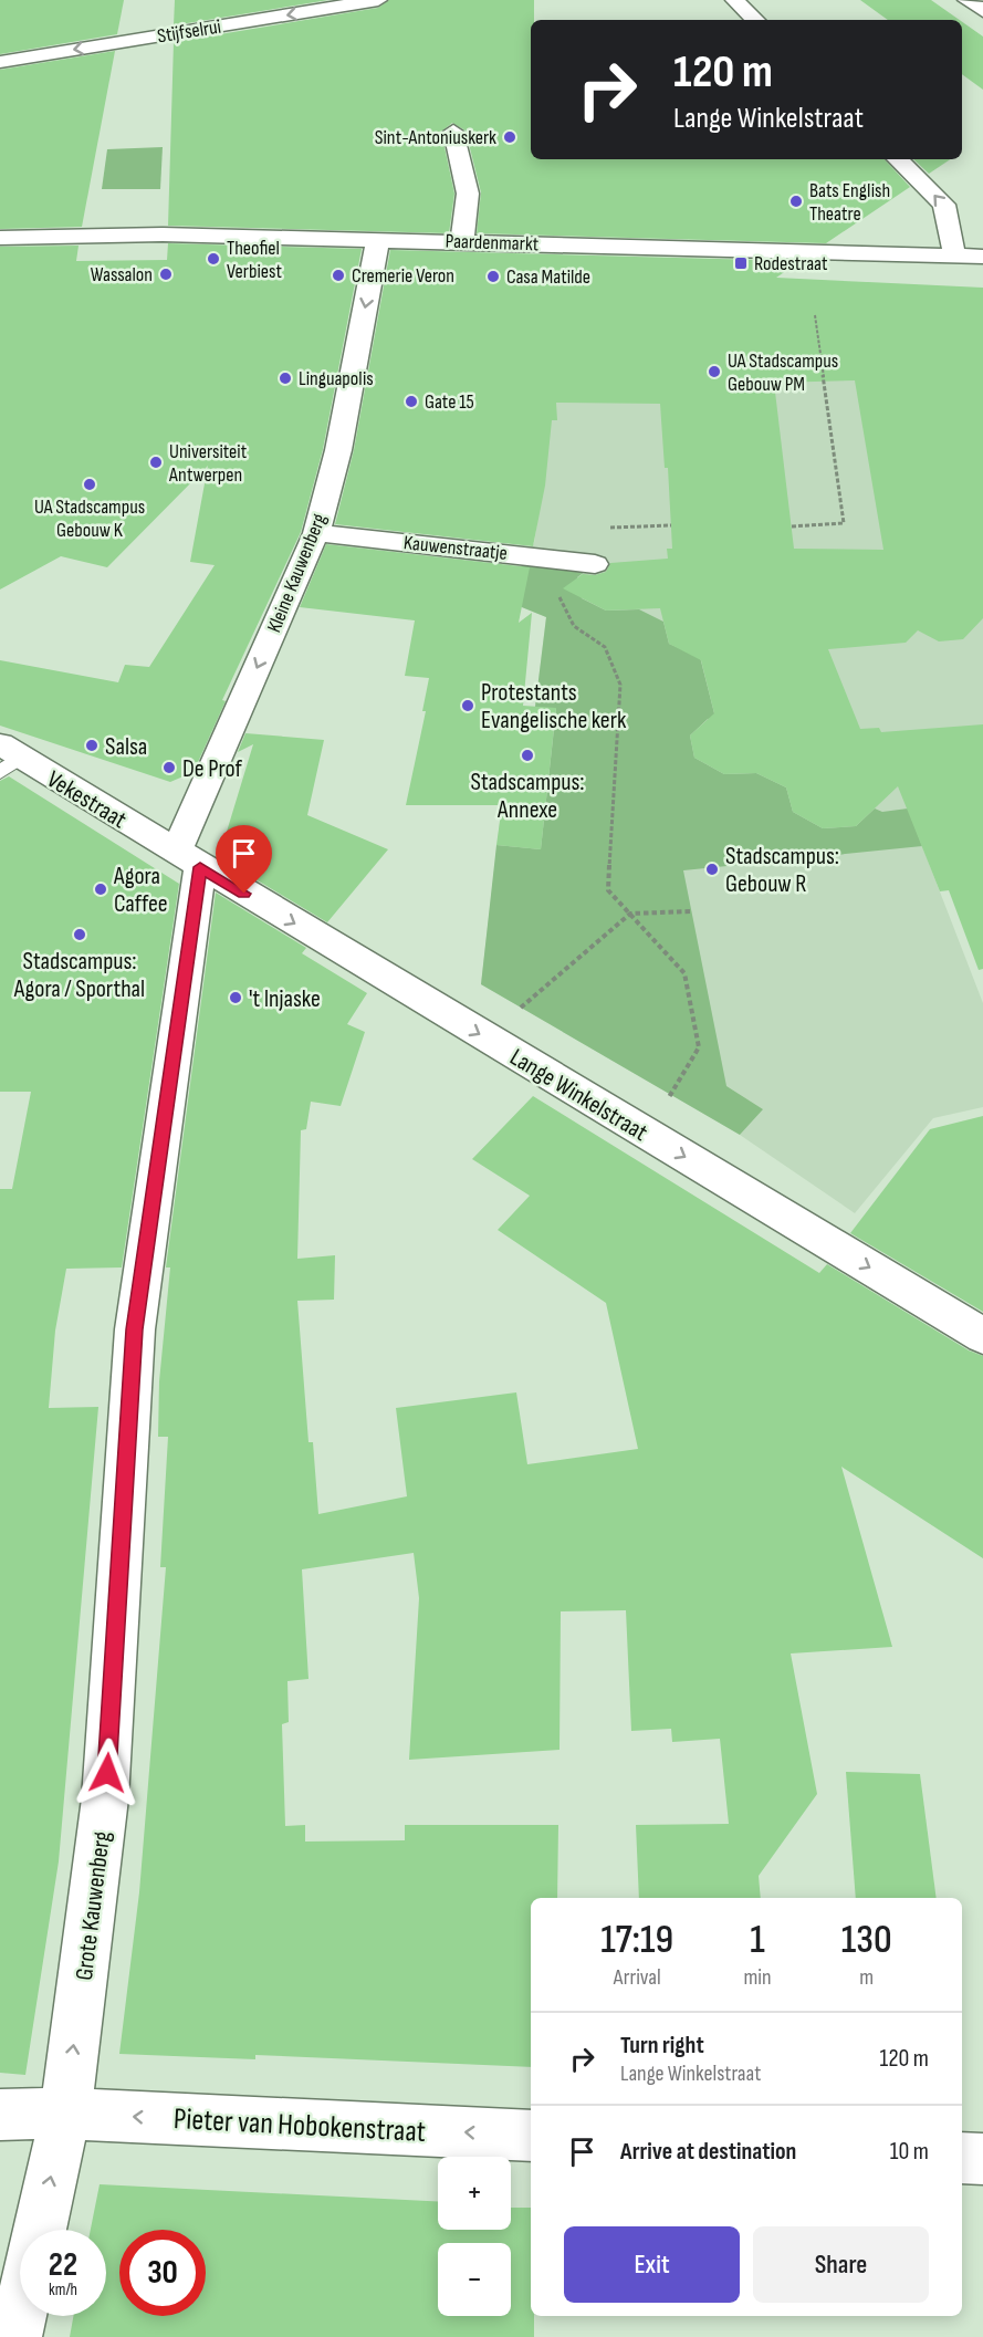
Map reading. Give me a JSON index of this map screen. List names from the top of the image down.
{
  "streets": {
    "street": [
      "Stijfselrui",
      "Paardenmarkt",
      "Kauwenstraatje",
      "Kleine Kauwenberg",
      "Vekestraat",
      "Lange Winkelstraat",
      "Grote Kauwenberg",
      "Pieter van Hobokenstraat"
    ]
  },
  "crossings": [
    ["Paardenmarkt", "Kleine Kauwenberg"],
    ["Kauwenstraatje", "Kleine Kauwenberg"],
    ["Kleine Kauwenberg", "Vekestraat"],
    ["Kleine Kauwenberg", "Lange Winkelstraat"],
    ["Kleine Kauwenberg", "Grote Kauwenberg"],
    ["Vekestraat", "Lange Winkelstraat"],
    ["Vekestraat", "Grote Kauwenberg"],
    ["Lange Winkelstraat", "Grote Kauwenberg"],
    ["Grote Kauwenberg", "Pieter van Hobokenstraat"]
  ],
  "one_way": [
    "Stijfselrui",
    "Kleine Kauwenberg",
    "Lange Winkelstraat",
    "Grote Kauwenberg",
    "Pieter van Hobokenstraat"
  ],
  "places": {
    "other": [
      "Sint-Antoniuskerk",
      "Bats English Theatre",
      "Theofiel Verbiest",
      "Wassalon",
      "Cremerie Veron",
      "Casa Matilde",
      "UA Stadscampus Gebouw PM",
      "Linguapolis",
      "Gate 15",
      "Universiteit Antwerpen",
      "UA Stadscampus Gebouw K",
      "Protestants Evangelische kerk",
      "Salsa",
      "Stadscampus: Annexe",
      "De Prof",
      "Stadscampus: Gebouw R",
      "Agora Caffee",
      "Stadscampus: Agora / Sporthal",
      "'t Injaske"
    ],
    "transit": ["Rodestraat"]
  },
  "page": {
    "turn": ["120 m", "Lange Winkelstraat"],
    "eta": [
      "17:19",
      "Arrival",
      "1",
      "min",
      "130",
      "m"
    ],
    "list": [
      {
        "name": "Turn right",
        "note": "Lange Winkelstraat",
        "value": "120 m"
      },
      {
        "name": "Arrive at destination",
        "value": "10 m"
      }
    ],
    "map_buttons": ["+", "−"],
    "buttons": ["Exit", "Share"],
    "speed": "22 km/h",
    "limit": "30"
  }
}
